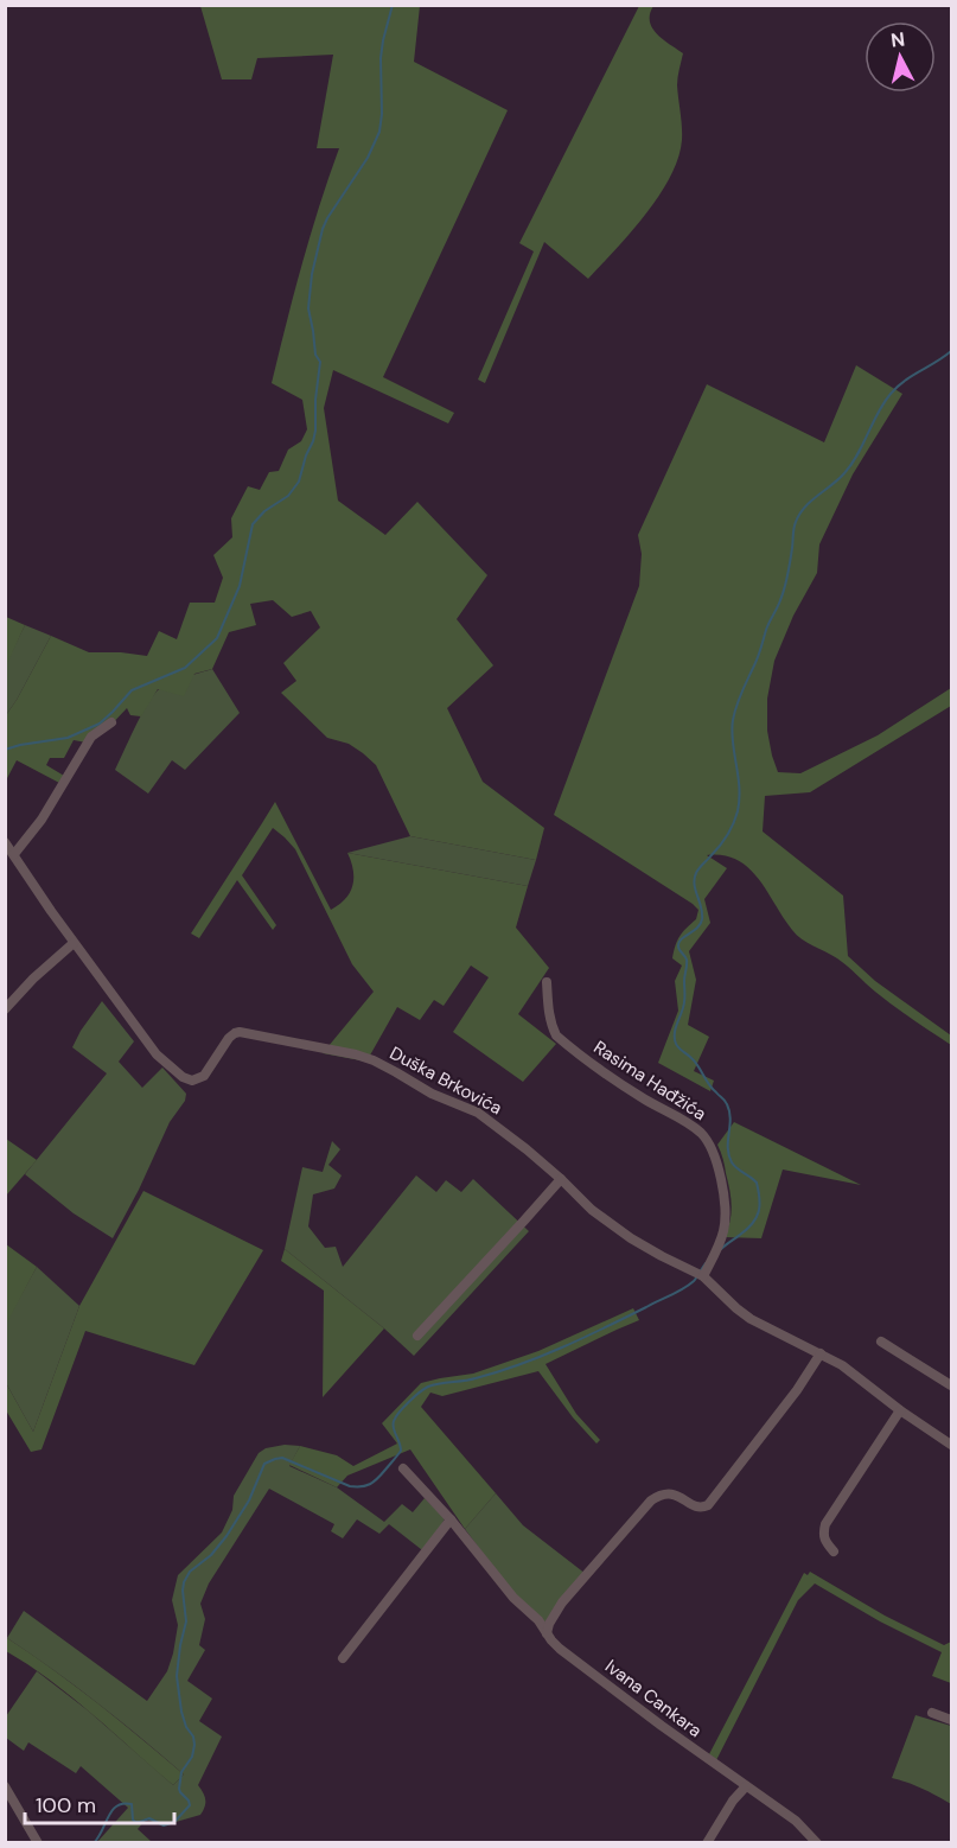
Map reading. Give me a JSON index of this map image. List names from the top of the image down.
{
  "streets": {
    "street": ["Duška Brkovića", "Rasima Hađžića", "Ivana Cankara"]
  },
  "crossings": [
    ["Duška Brkovića", "Rasima Hađžića"]
  ],
  "scale_bar": "100 m",
  "north": "top"
}
